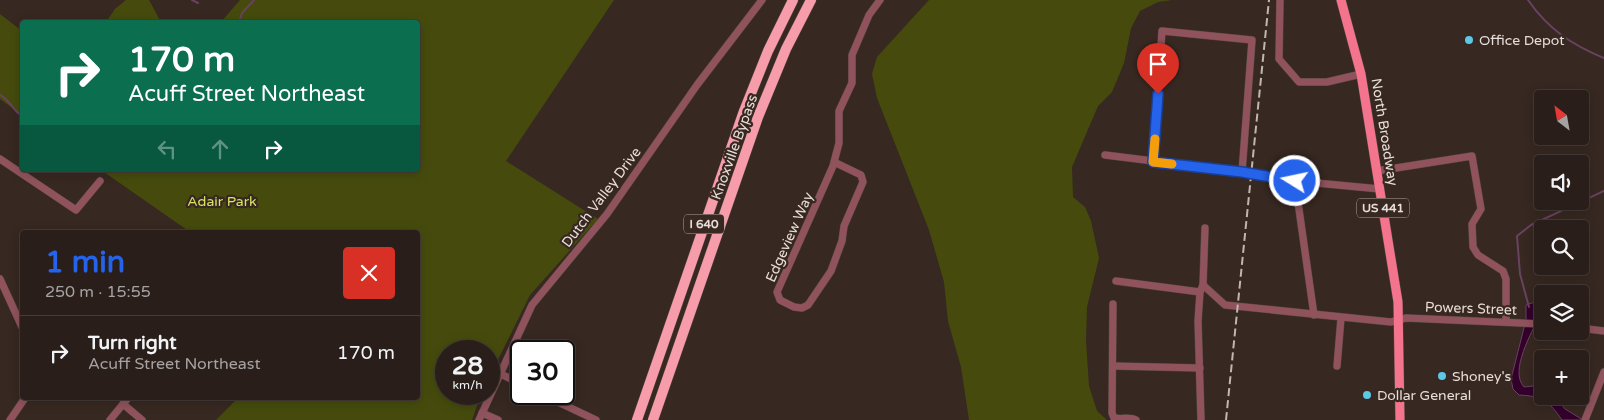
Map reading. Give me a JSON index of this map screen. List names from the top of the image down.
{
  "streets": {
    "highway": ["Knoxville Bypass", "I 640"],
    "main road": ["North Broadway", "US 441"],
    "street": ["Dutch Valley Drive", "Edgeview Way", "Powers Street"]
  },
  "crossings": [
    ["North Broadway", "Powers Street"]
  ],
  "parks": ["Adair Park"],
  "places": ["Office Depot", "Shoney's", "Dollar General"],
  "north": "top left",
  "page": {
    "turn": ["170 m", "Acuff Street Northeast"],
    "map_buttons": "+",
    "heading": ["1 min", "250 m · 15:55"],
    "list": [
      {
        "name": "Turn right",
        "note": "Acuff Street Northeast",
        "value": "170 m"
      }
    ],
    "speed": "28 km/h",
    "limit": "30"
  }
}
